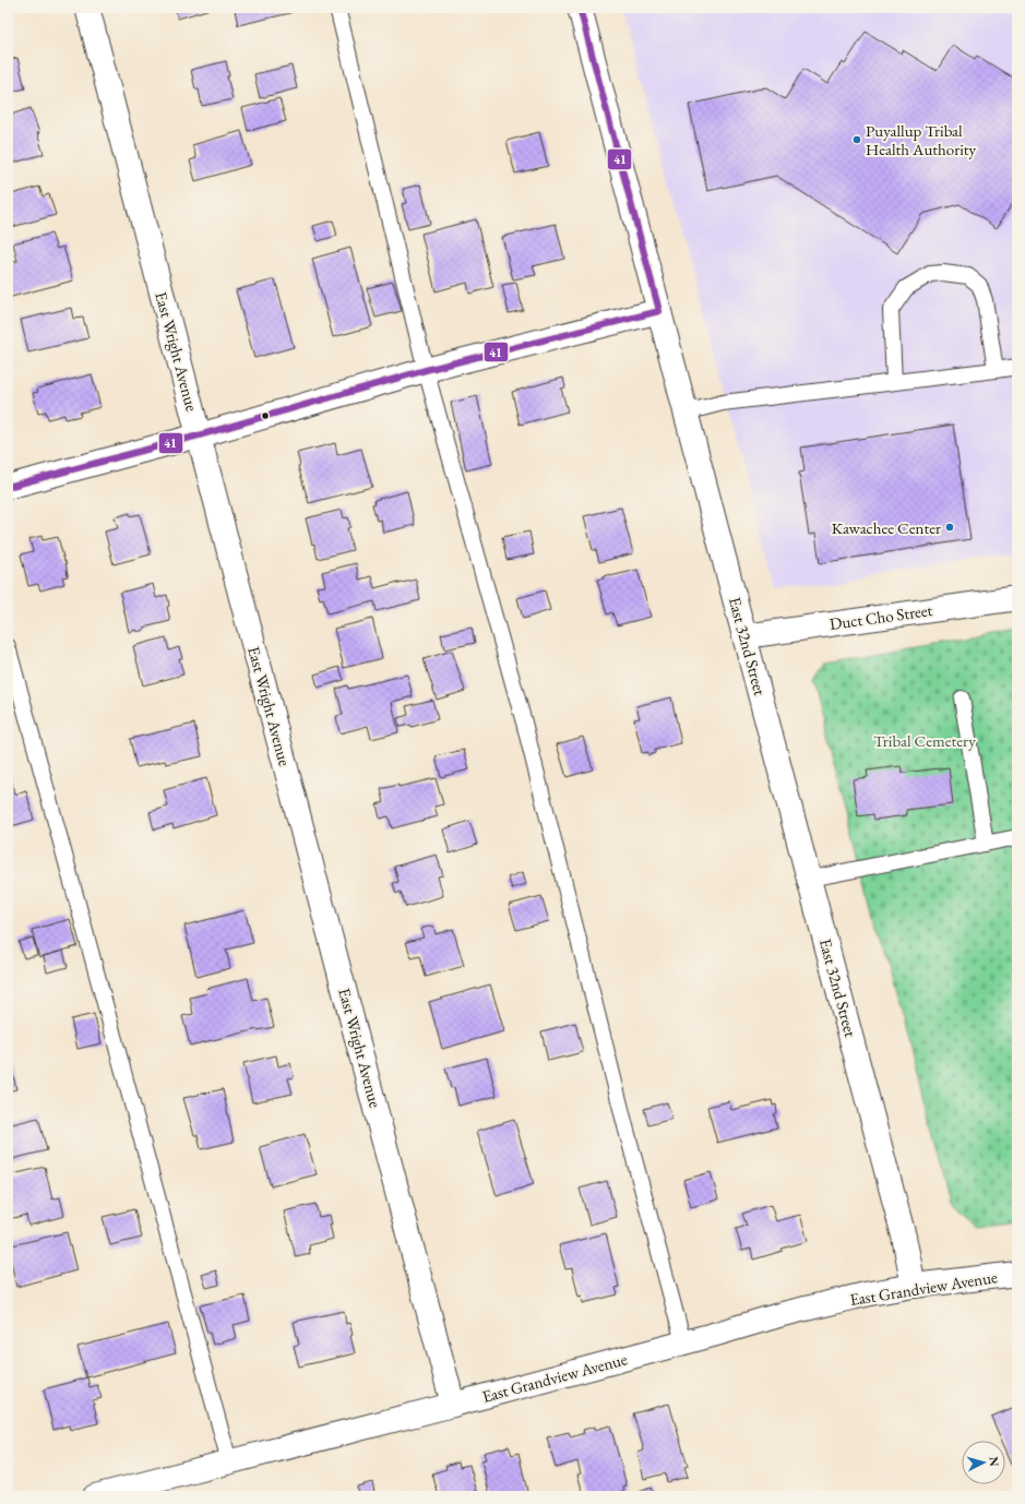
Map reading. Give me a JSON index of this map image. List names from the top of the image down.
{
  "streets": {
    "street": [
      "East Wright Avenue",
      "Duct Cho Street",
      "East 32nd Street",
      "East Grandview Avenue"
    ]
  },
  "crossings": [
    ["East Wright Avenue", "East Grandview Avenue"],
    ["Duct Cho Street", "East 32nd Street"],
    ["East 32nd Street", "East Grandview Avenue"]
  ],
  "parks": ["Tribal Cemetery"],
  "places": ["Puyallup Tribal Health Authority", "Kawachee Center"],
  "lines": ["transit line 41"],
  "north": "right"
}
